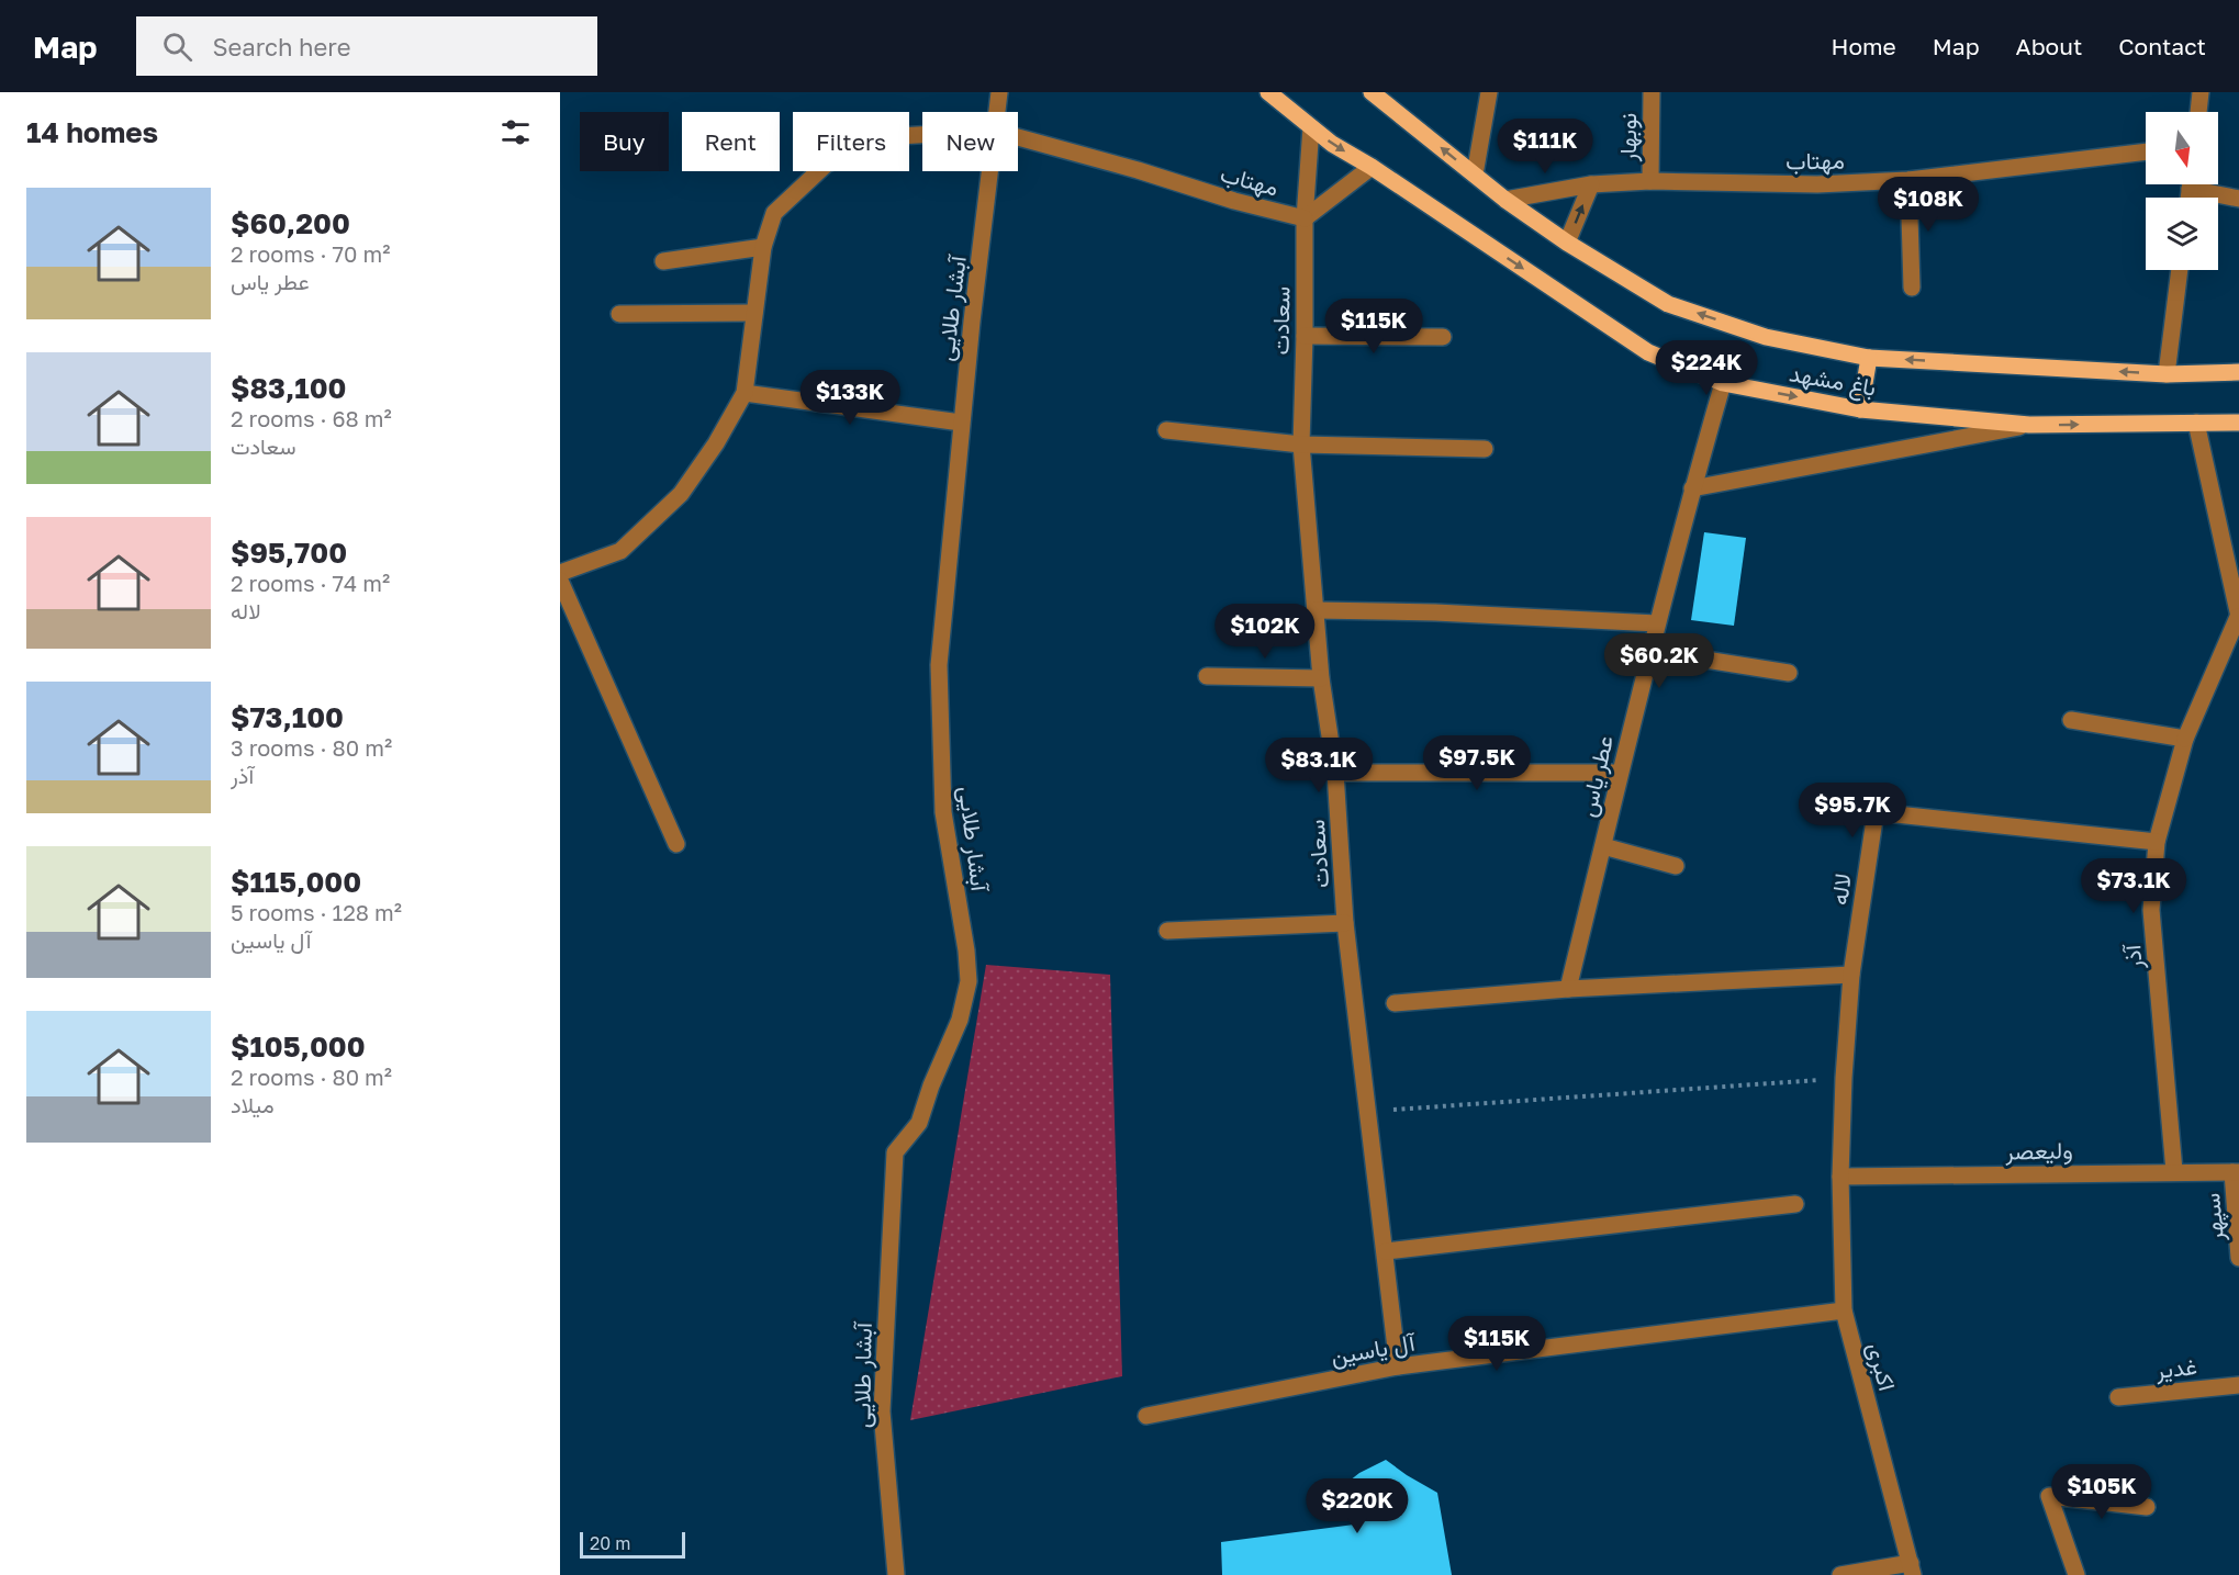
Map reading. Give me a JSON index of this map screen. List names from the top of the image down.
{
  "streets": {
    "main road": ["باغ مشهد"],
    "street": [
      "نوبهار",
      "مهتاب",
      "آبشار طلایی",
      "سعادت",
      "عطر یاس",
      "لاله",
      "آذر",
      "ولیعصر",
      "سپهر",
      "آل یاسین",
      "اکبری",
      "غدیر"
    ]
  },
  "crossings": [
    ["نوبهار", "مهتاب"],
    ["مهتاب", "سعادت"],
    ["مهتاب", "باغ مشهد"],
    ["سعادت", "باغ مشهد"],
    ["سعادت", "آل یاسین"],
    ["باغ مشهد", "عطر یاس"],
    ["لاله", "آذر"],
    ["لاله", "ولیعصر"],
    ["لاله", "اکبری"],
    ["آذر", "ولیعصر"],
    ["ولیعصر", "سپهر"],
    ["ولیعصر", "اکبری"],
    ["آل یاسین", "اکبری"]
  ],
  "scale_bar": "20 m",
  "north": "bottom",
  "page": {
    "header": "Map",
    "search": "Search here",
    "nav": [
      "Home",
      "Map",
      "About",
      "Contact"
    ],
    "heading": "14 homes",
    "chip": [
      "Buy",
      "Rent",
      "Filters",
      "New"
    ],
    "price": [
      "$111K",
      "$108K",
      "$115K",
      "$224K",
      "$133K",
      "$102K",
      "$60.2K",
      "$97.5K",
      "$83.1K",
      "$95.7K",
      "$73.1K",
      "$115K",
      "$105K",
      "$220K"
    ],
    "list": [
      {
        "name": "$60,200",
        "note": "2 rooms · 70 m² · عطر یاس"
      },
      {
        "name": "$83,100",
        "note": "2 rooms · 68 m² · سعادت"
      },
      {
        "name": "$95,700",
        "note": "2 rooms · 74 m² · لاله"
      },
      {
        "name": "$73,100",
        "note": "3 rooms · 80 m² · آذر"
      },
      {
        "name": "$115,000",
        "note": "5 rooms · 128 m² · آل یاسین"
      },
      {
        "name": "$105,000",
        "note": "2 rooms · 80 m² · میلاد"
      }
    ],
    "scale": "20 m"
  }
}
